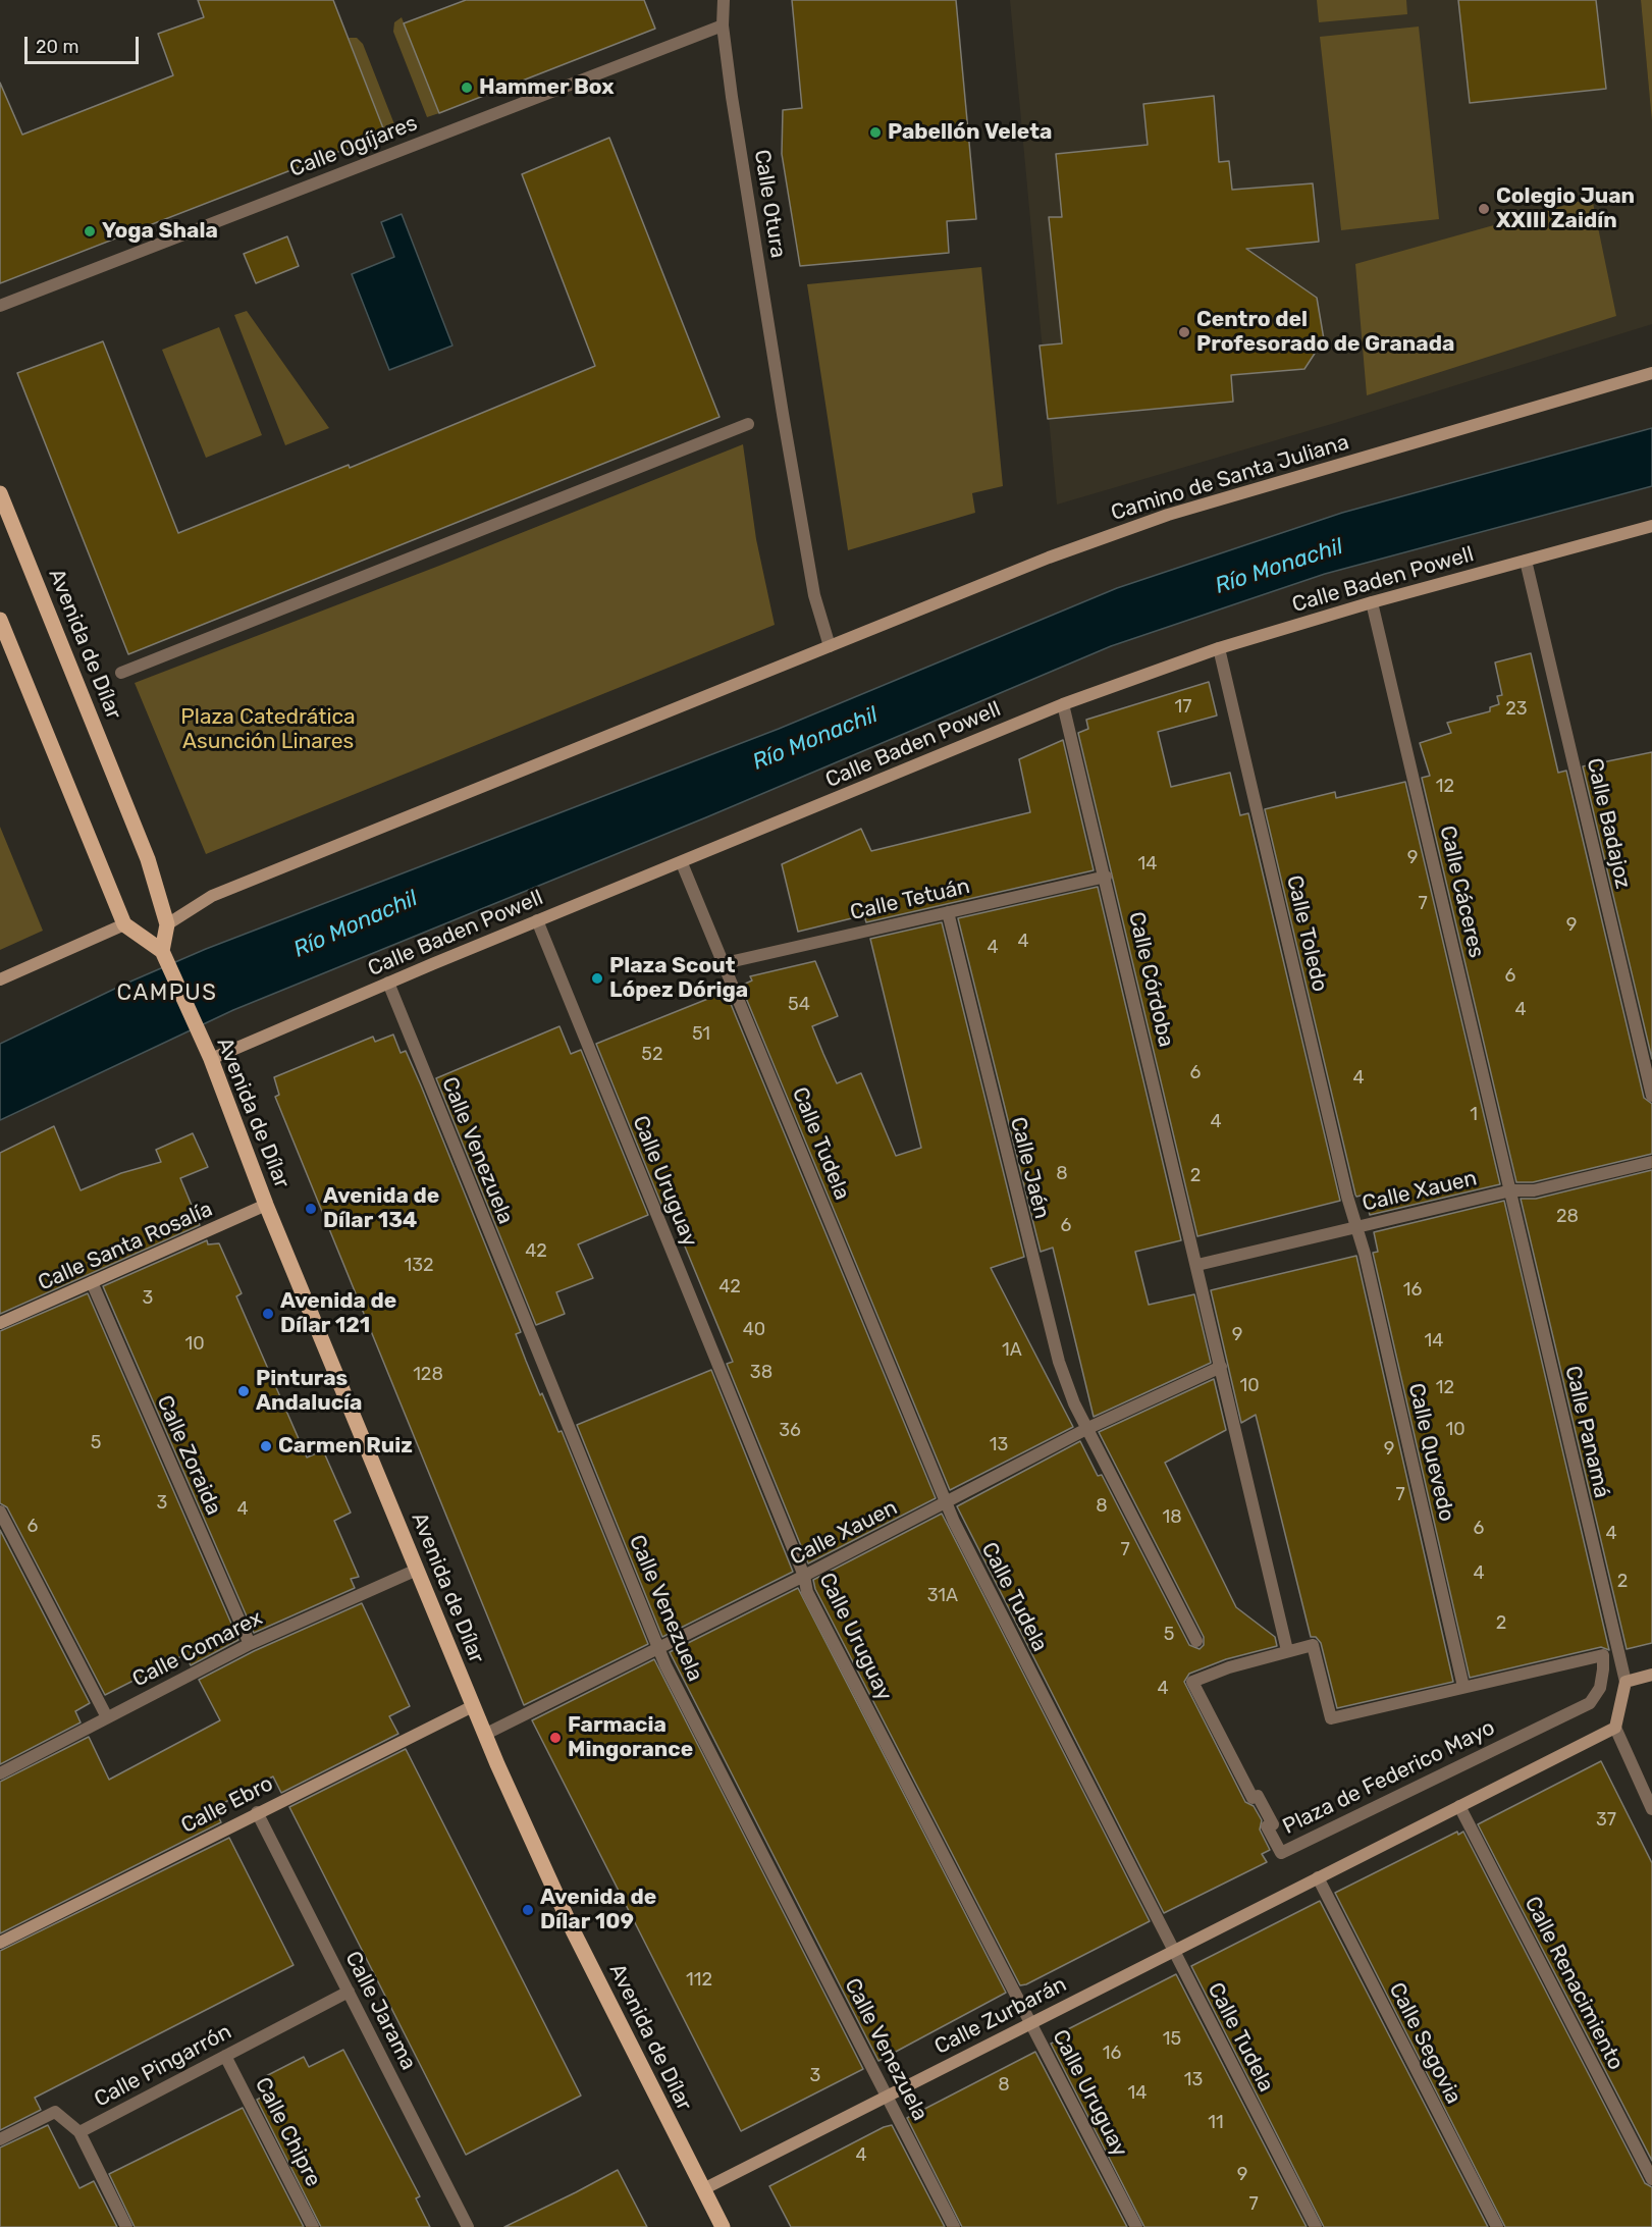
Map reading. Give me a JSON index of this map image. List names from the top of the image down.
{
  "streets": {
    "main road": [
      "Camino de Santa Juliana",
      "Calle Baden Powell",
      "Avenida de Dílar",
      "Calle Santa Rosalía",
      "Calle Ebro",
      "Calle Zurbarán"
    ],
    "street": [
      "Calle Ogíjares",
      "Calle Otura",
      "Calle Badajoz",
      "Calle Cáceres",
      "Calle Tetuán",
      "Calle Toledo",
      "Calle Córdoba",
      "Calle Tudela",
      "Calle Venezuela",
      "Calle Jaén",
      "Calle Uruguay",
      "Calle Xauen",
      "Calle Panamá",
      "Calle Quevedo",
      "Calle Zoraida",
      "Calle Comarex",
      "Plaza de Federico Mayo",
      "Calle Renacimiento",
      "Calle Jarama",
      "Calle Segovia",
      "Calle Pingarrón",
      "Calle Chipre"
    ]
  },
  "crossings": [
    ["Calle Ogíjares", "Calle Otura"],
    ["Calle Otura", "Camino de Santa Juliana"],
    ["Calle Baden Powell", "Avenida de Dílar"],
    ["Calle Baden Powell", "Calle Badajoz"],
    ["Calle Baden Powell", "Calle Cáceres"],
    ["Calle Baden Powell", "Calle Toledo"],
    ["Calle Baden Powell", "Calle Córdoba"],
    ["Calle Baden Powell", "Calle Venezuela"],
    ["Calle Baden Powell", "Calle Uruguay"],
    ["Avenida de Dílar", "Calle Xauen"],
    ["Avenida de Dílar", "Calle Santa Rosalía"],
    ["Avenida de Dílar", "Calle Comarex"],
    ["Avenida de Dílar", "Calle Ebro"],
    ["Avenida de Dílar", "Calle Zurbarán"],
    ["Calle Cáceres", "Calle Xauen"],
    ["Calle Cáceres", "Calle Panamá"],
    ["Calle Tetuán", "Calle Córdoba"],
    ["Calle Tetuán", "Calle Tudela"],
    ["Calle Tetuán", "Calle Jaén"],
    ["Calle Toledo", "Calle Xauen"],
    ["Calle Toledo", "Calle Quevedo"],
    ["Calle Córdoba", "Calle Xauen"],
    ["Calle Tudela", "Calle Xauen"],
    ["Calle Tudela", "Calle Zurbarán"],
    ["Calle Venezuela", "Calle Xauen"],
    ["Calle Venezuela", "Calle Zurbarán"],
    ["Calle Jaén", "Calle Xauen"],
    ["Calle Uruguay", "Calle Xauen"],
    ["Calle Uruguay", "Calle Zurbarán"],
    ["Calle Xauen", "Calle Panamá"],
    ["Calle Xauen", "Calle Quevedo"],
    ["Calle Santa Rosalía", "Calle Zoraida"],
    ["Calle Quevedo", "Plaza de Federico Mayo"],
    ["Calle Zoraida", "Calle Comarex"],
    ["Calle Ebro", "Calle Jarama"],
    ["Calle Jarama", "Calle Pingarrón"],
    ["Calle Zurbarán", "Calle Segovia"],
    ["Calle Pingarrón", "Calle Chipre"]
  ],
  "districts": ["CAMPUS"],
  "water": ["Río Monachil"],
  "parks": ["Plaza Catedrática Asunción Linares"],
  "places": [
    "Hammer Box",
    "Pabellón Veleta",
    "Colegio Juan XXIII Zaidín",
    "Yoga Shala",
    "Centro del Profesorado de Granada",
    "Plaza Scout López Dóriga",
    "Avenida de Dílar 134",
    "Avenida de Dílar 121",
    "Pinturas Andalucía",
    "Carmen Ruiz",
    "Farmacia Mingorance",
    "Avenida de Dílar 109"
  ],
  "house_numbers": [
    "17",
    "23",
    "12",
    "9",
    "14",
    "7",
    "9",
    "4",
    "4",
    "6",
    "54",
    "4",
    "51",
    "52",
    "6",
    "4",
    "1",
    "4",
    "8",
    "2",
    "28",
    "6",
    "42",
    "132",
    "42",
    "16",
    "3",
    "40",
    "9",
    "14",
    "10",
    "1A",
    "38",
    "128",
    "10",
    "12",
    "10",
    "36",
    "5",
    "13",
    "9",
    "7",
    "3",
    "8",
    "4",
    "18",
    "6",
    "6",
    "4",
    "7",
    "4",
    "2",
    "31A",
    "2",
    "5",
    "4",
    "37",
    "112",
    "15",
    "16",
    "3",
    "13",
    "8",
    "14",
    "11",
    "4",
    "9",
    "7"
  ],
  "scale_bar": "20 m"
}
